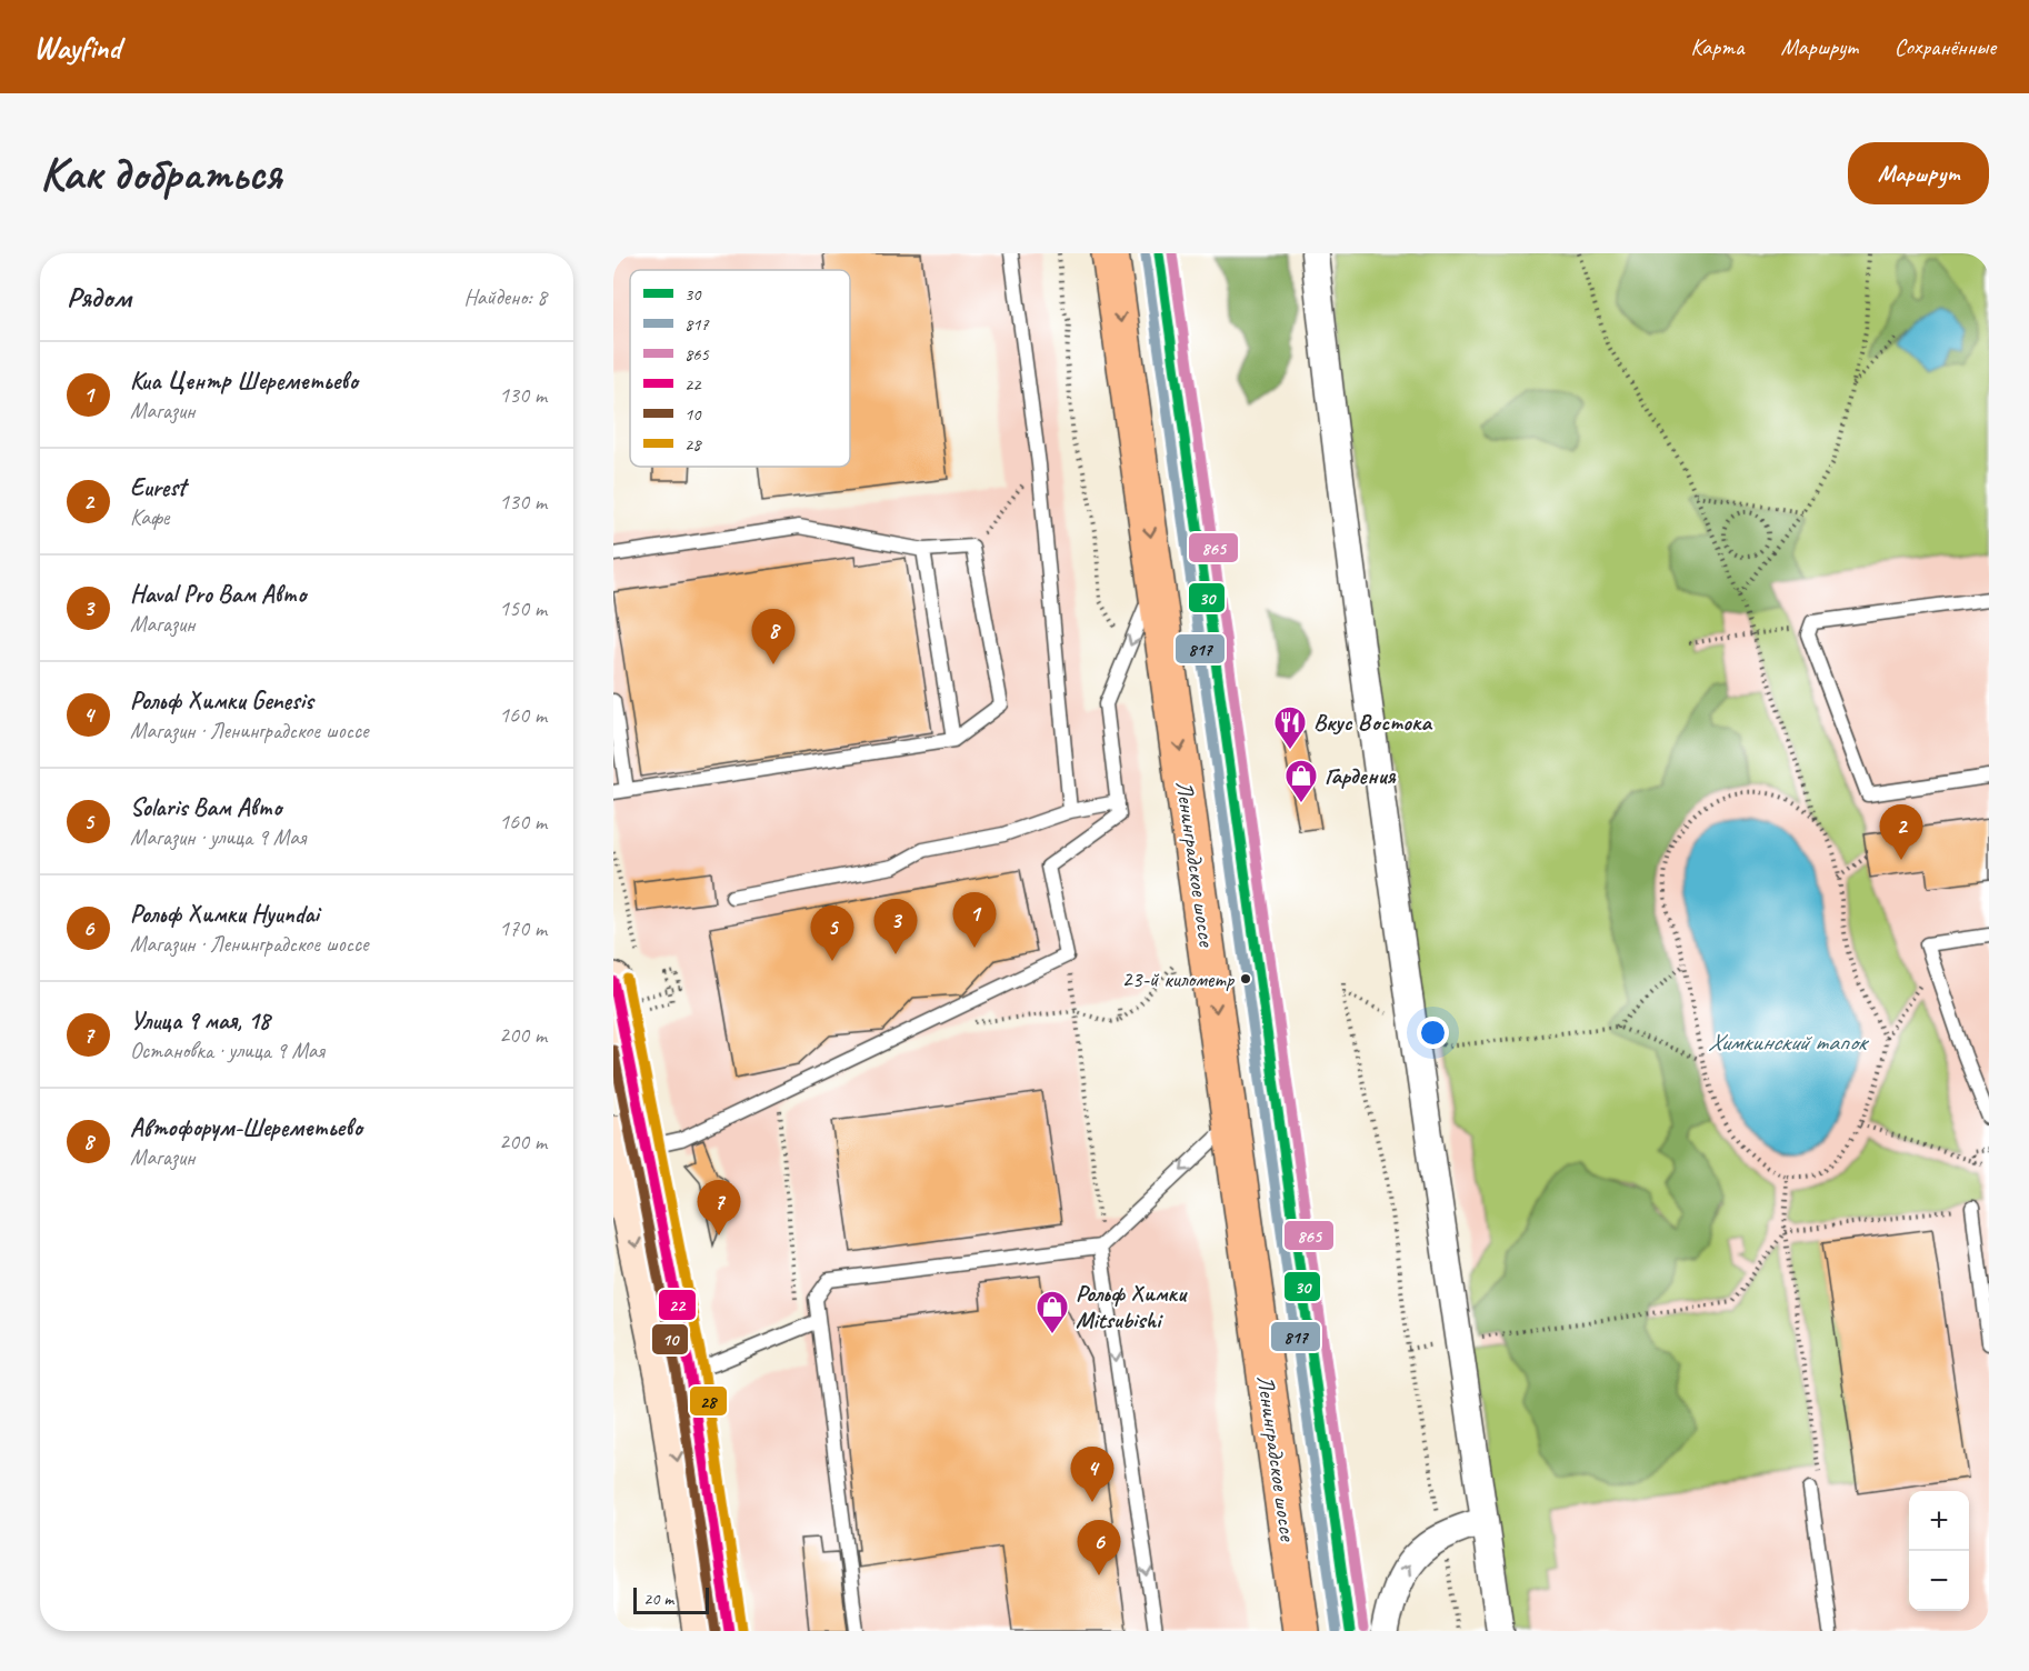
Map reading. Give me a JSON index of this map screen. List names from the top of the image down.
{
  "streets": {
    "highway": ["Ленинградское шоссе"]
  },
  "water": ["Химкинский тапок"],
  "places": {
    "restaurant": ["Вкус Востока"],
    "shop": ["Гардения", "Рольф Химки Mitsubishi"],
    "other": ["23-й километр"]
  },
  "lines": [
    "transit line 30",
    "transit line 865",
    "transit line 817",
    "transit line 28",
    "transit line 22",
    "transit line 10"
  ],
  "legend": [
    "30",
    "817",
    "865",
    "22",
    "10",
    "28"
  ],
  "scale_bar": "20 m",
  "page": {
    "header": "Wayfind",
    "nav": ["Карта", "Маршрут", "Сохранённые"],
    "buttons": "Маршрут",
    "title": "Как добраться",
    "heading": ["Рядом", "Найдено: 8"],
    "list": [
      {
        "mark": "1",
        "name": "Киа Центр Шереметьево",
        "note": "Магазин",
        "value": "130 m"
      },
      {
        "mark": "2",
        "name": "Eurest",
        "note": "Кафе",
        "value": "130 m"
      },
      {
        "mark": "3",
        "name": "Haval Pro Вам Авто",
        "note": "Магазин",
        "value": "150 m"
      },
      {
        "mark": "4",
        "name": "Рольф Химки Genesis",
        "note": "Магазин · Ленинградское шоссе",
        "value": "160 m"
      },
      {
        "mark": "5",
        "name": "Solaris Вам Авто",
        "note": "Магазин · улица 9 Мая",
        "value": "160 m"
      },
      {
        "mark": "6",
        "name": "Рольф Химки Hyundai",
        "note": "Магазин · Ленинградское шоссе",
        "value": "170 m"
      },
      {
        "mark": "7",
        "name": "Улица 9 мая, 18",
        "note": "Остановка · улица 9 Мая",
        "value": "200 m"
      },
      {
        "mark": "8",
        "name": "Автофорум-Шереметьево",
        "note": "Магазин",
        "value": "200 m"
      }
    ],
    "pins": [
      "8",
      "2",
      "1",
      "3",
      "5",
      "7",
      "4",
      "6"
    ],
    "map_buttons": ["+", "−"],
    "scale": "20 m"
  }
}
